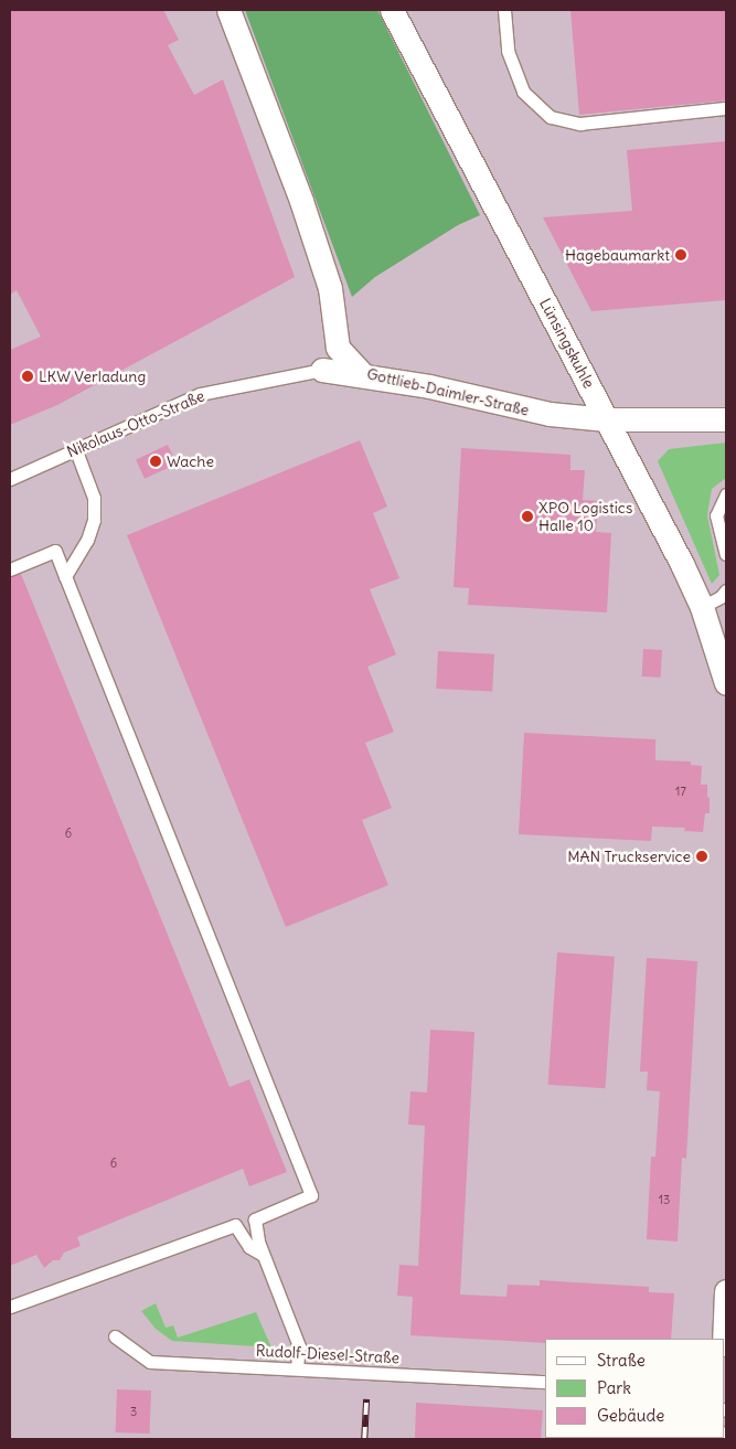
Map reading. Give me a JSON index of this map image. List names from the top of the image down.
{
  "streets": {
    "street": ["Lünsingskuhle", "Gottlieb-Daimler-Straße", "Nikolaus-Otto-Straße"],
    "lane": ["Rudolf-Diesel-Straße"]
  },
  "crossings": [
    ["Lünsingskuhle", "Gottlieb-Daimler-Straße"],
    ["Gottlieb-Daimler-Straße", "Nikolaus-Otto-Straße"]
  ],
  "places": [
    "Hagebaumarkt",
    "LKW Verladung",
    "Wache",
    "XPO Logistics Halle 10",
    "MAN Truckservice"
  ],
  "house_numbers": [
    "17",
    "6",
    "6",
    "13",
    "3"
  ],
  "legend": ["Straße", "Park", "Gebäude"]
}
